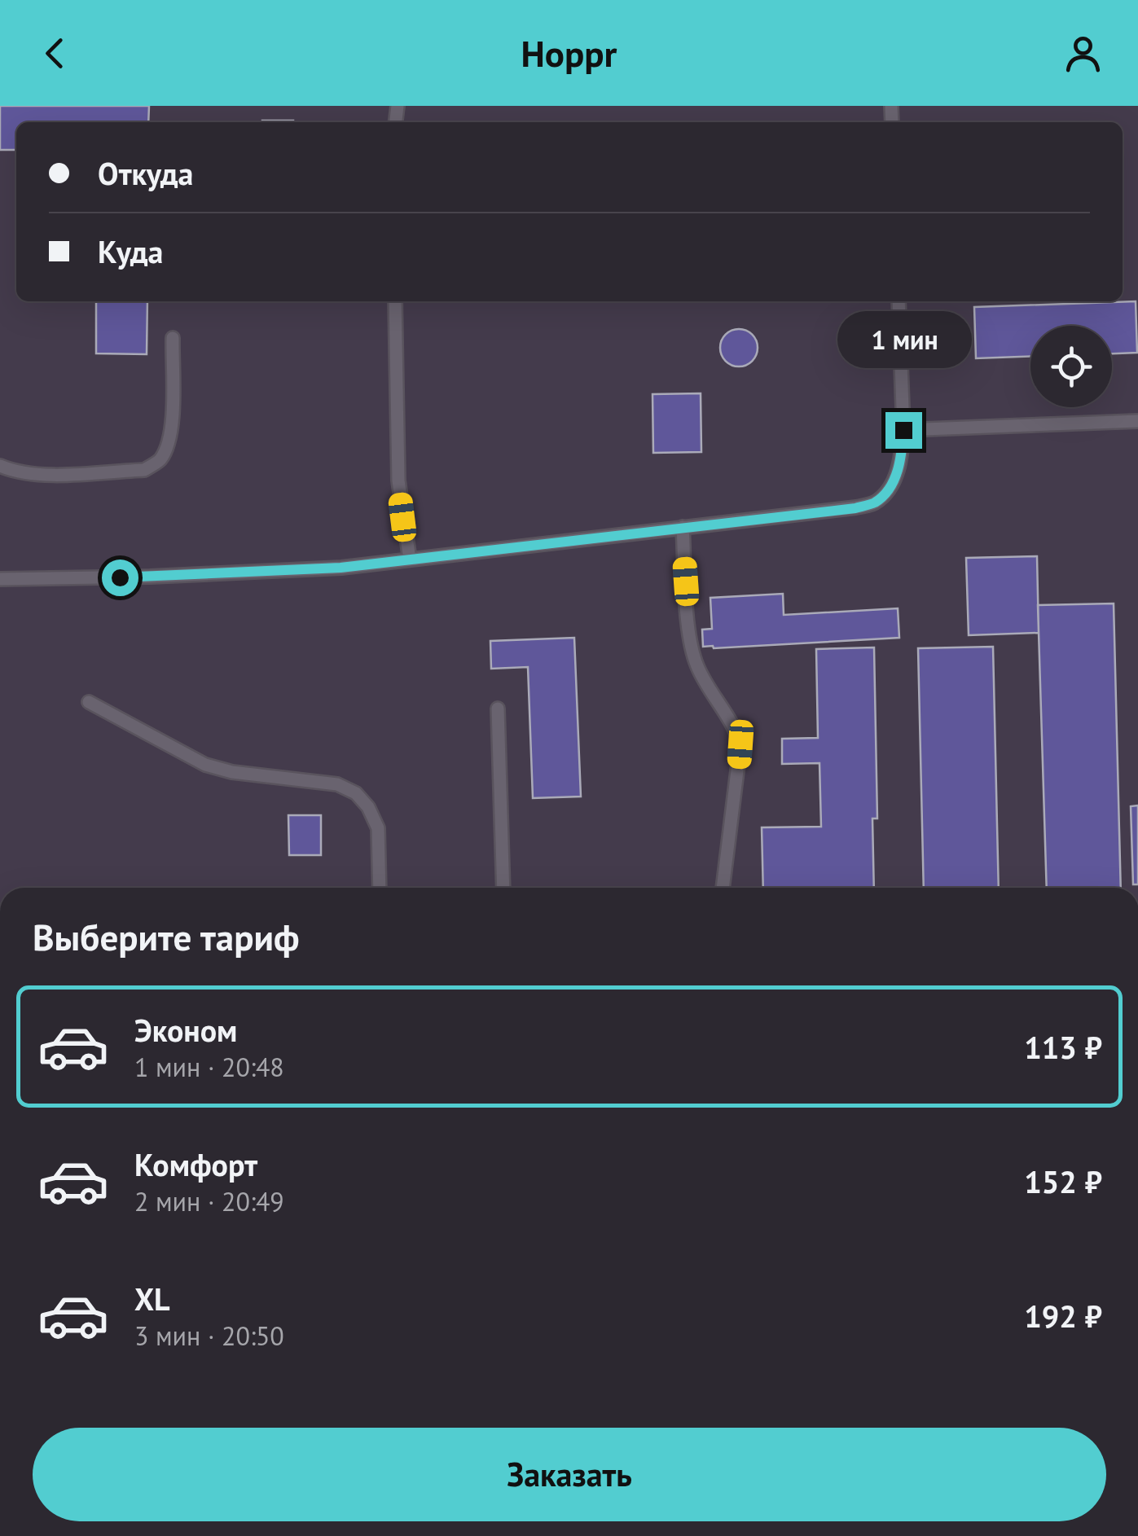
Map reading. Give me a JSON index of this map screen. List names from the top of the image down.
{
  "page": {
    "header": "Hoppr",
    "banner": ["Откуда", "Куда"],
    "bubble": "1 мин",
    "heading": "Выберите тариф",
    "list": [
      {
        "name": "Эконом",
        "note": "1 мин · 20:48",
        "value": "113 ₽"
      },
      {
        "name": "Комфорт",
        "note": "2 мин · 20:49",
        "value": "152 ₽"
      },
      {
        "name": "XL",
        "note": "3 мин · 20:50",
        "value": "192 ₽"
      }
    ],
    "buttons": "Заказать"
  }
}
